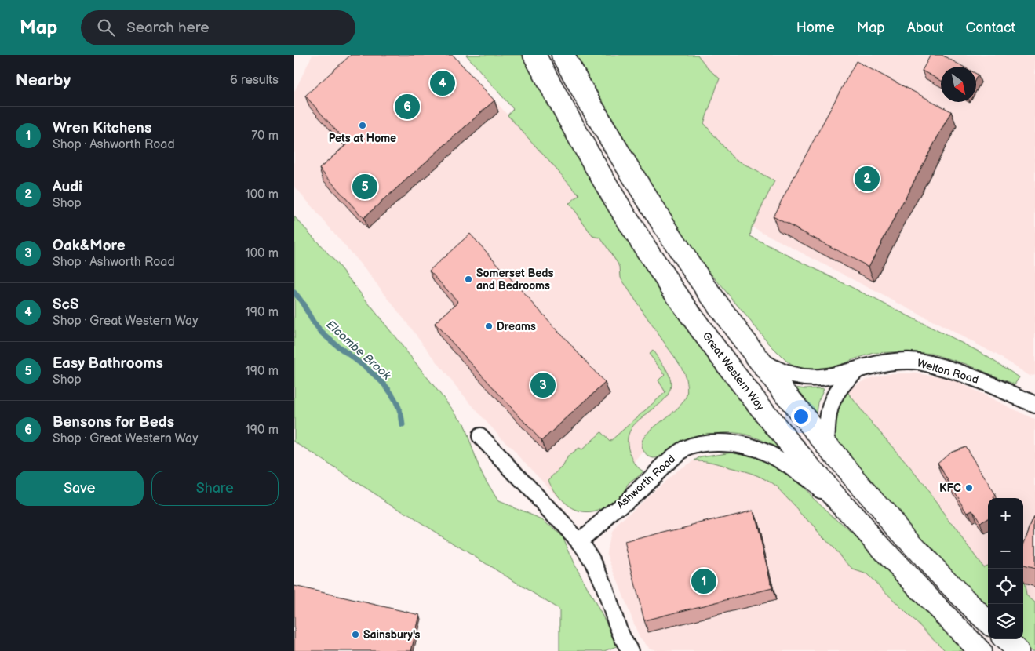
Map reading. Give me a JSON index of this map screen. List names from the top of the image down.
{
  "streets": {
    "main road": ["Great Western Way"],
    "street": ["Welton Road", "Ashworth Road"]
  },
  "crossings": [
    ["Great Western Way", "Ashworth Road"]
  ],
  "water": ["Elcombe Brook"],
  "places": [
    "Pets at Home",
    "Somerset Beds and Bedrooms",
    "Dreams",
    "KFC",
    "Sainsbury's"
  ],
  "north": "bottom right",
  "page": {
    "header": "Map",
    "search": "Search here",
    "nav": [
      "Home",
      "Map",
      "About",
      "Contact"
    ],
    "heading": ["Nearby", "6 results"],
    "pins": [
      "4",
      "6",
      "2",
      "5",
      "3",
      "1"
    ],
    "list": [
      {
        "mark": "1",
        "name": "Wren Kitchens",
        "note": "Shop · Ashworth Road",
        "value": "70 m"
      },
      {
        "mark": "2",
        "name": "Audi",
        "note": "Shop",
        "value": "100 m"
      },
      {
        "mark": "3",
        "name": "Oak&More",
        "note": "Shop · Ashworth Road",
        "value": "100 m"
      },
      {
        "mark": "4",
        "name": "ScS",
        "note": "Shop · Great Western Way",
        "value": "190 m"
      },
      {
        "mark": "5",
        "name": "Easy Bathrooms",
        "note": "Shop",
        "value": "190 m"
      },
      {
        "mark": "6",
        "name": "Bensons for Beds",
        "note": "Shop · Great Western Way",
        "value": "190 m"
      }
    ],
    "buttons": ["Save", "Share"],
    "map_buttons": ["+", "−"]
  }
}
